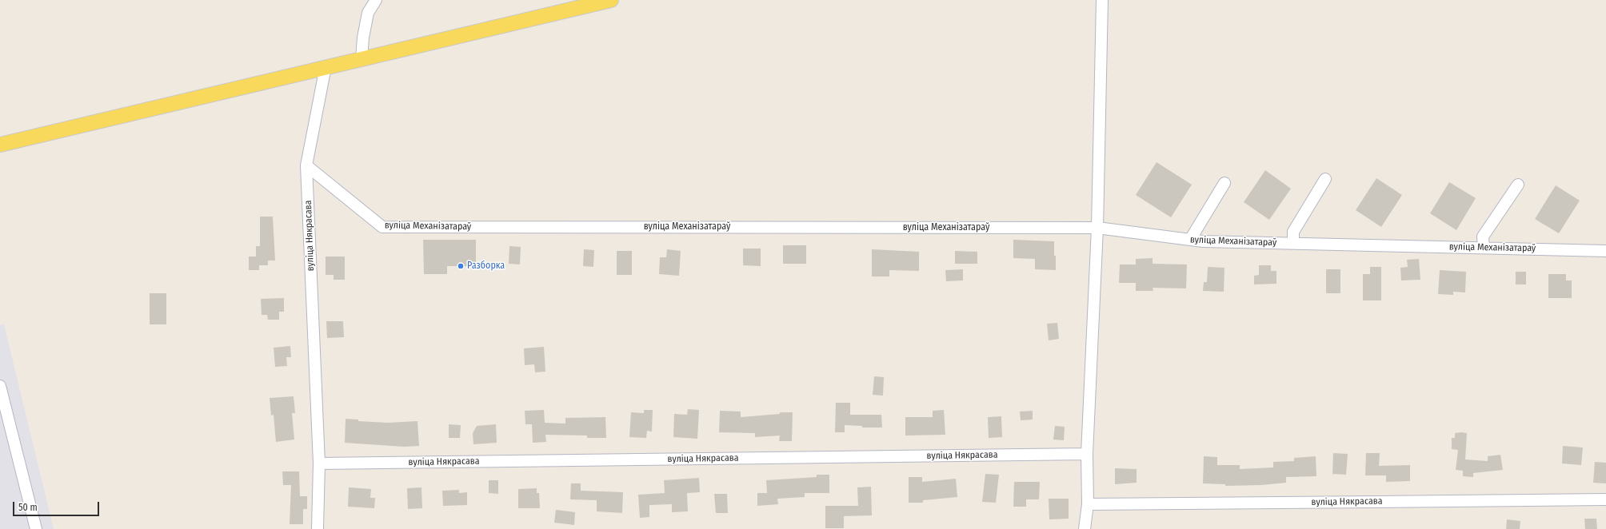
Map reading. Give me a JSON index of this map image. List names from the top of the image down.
{
  "streets": {
    "street": ["вуліца Механізатараў", "вуліца Някрасава"]
  },
  "crossings": [
    ["вуліца Механізатараў", "вуліца Някрасава"]
  ],
  "places": ["Разборка"],
  "scale_bar": "50 m"
}
